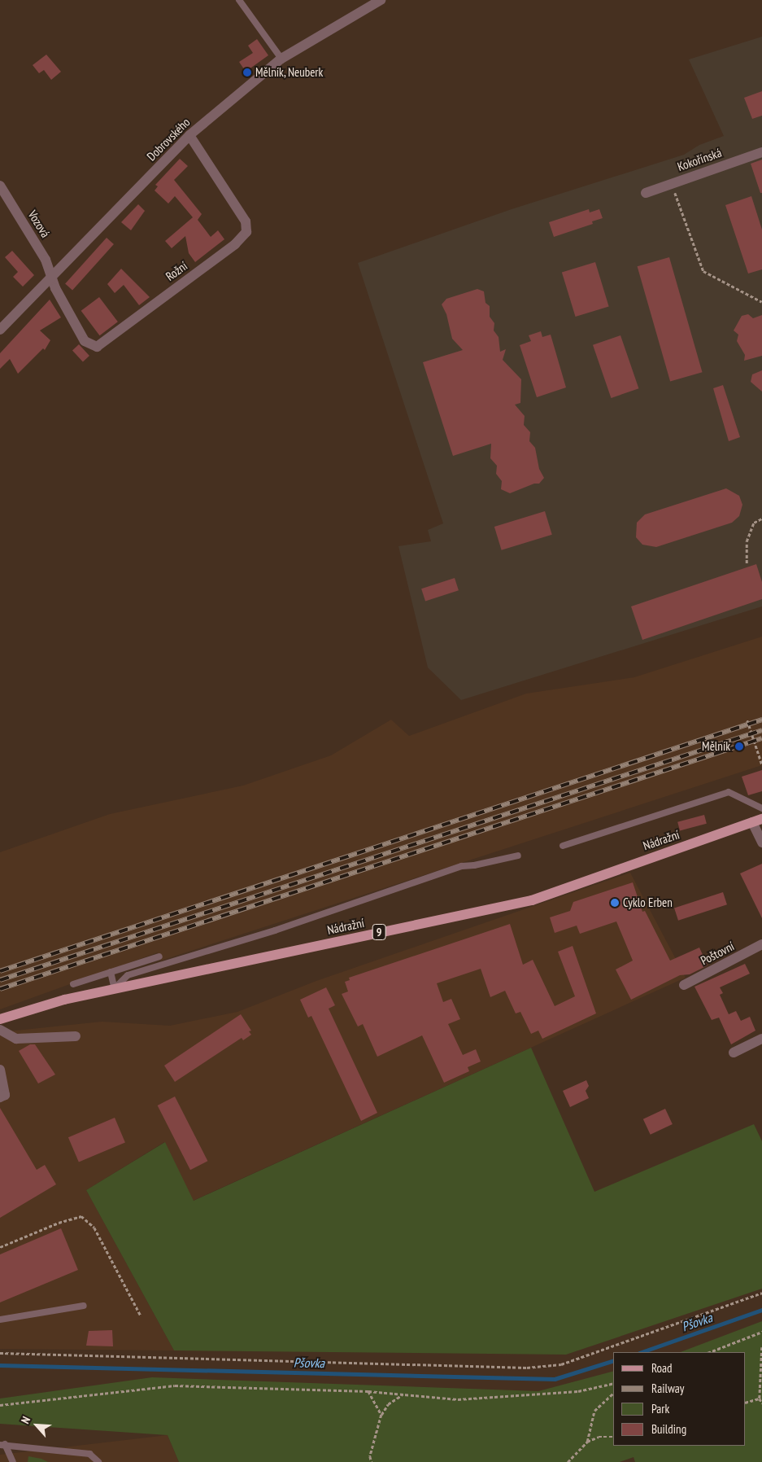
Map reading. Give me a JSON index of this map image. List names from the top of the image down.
{
  "streets": {
    "main road": ["Nádražní", "9"],
    "street": [
      "Dobrovského",
      "Kokořínská",
      "Vozová",
      "Rožní",
      "Poštovní"
    ]
  },
  "crossings": [
    ["Dobrovského", "Vozová"],
    ["Dobrovského", "Rožní"],
    ["Vozová", "Rožní"]
  ],
  "water": ["Pšovka"],
  "places": ["Mělník, Neuberk", "Mělník", "Cyklo Erben"],
  "legend": [
    "Road",
    "Railway",
    "Park",
    "Building"
  ],
  "north": "top left"
}
